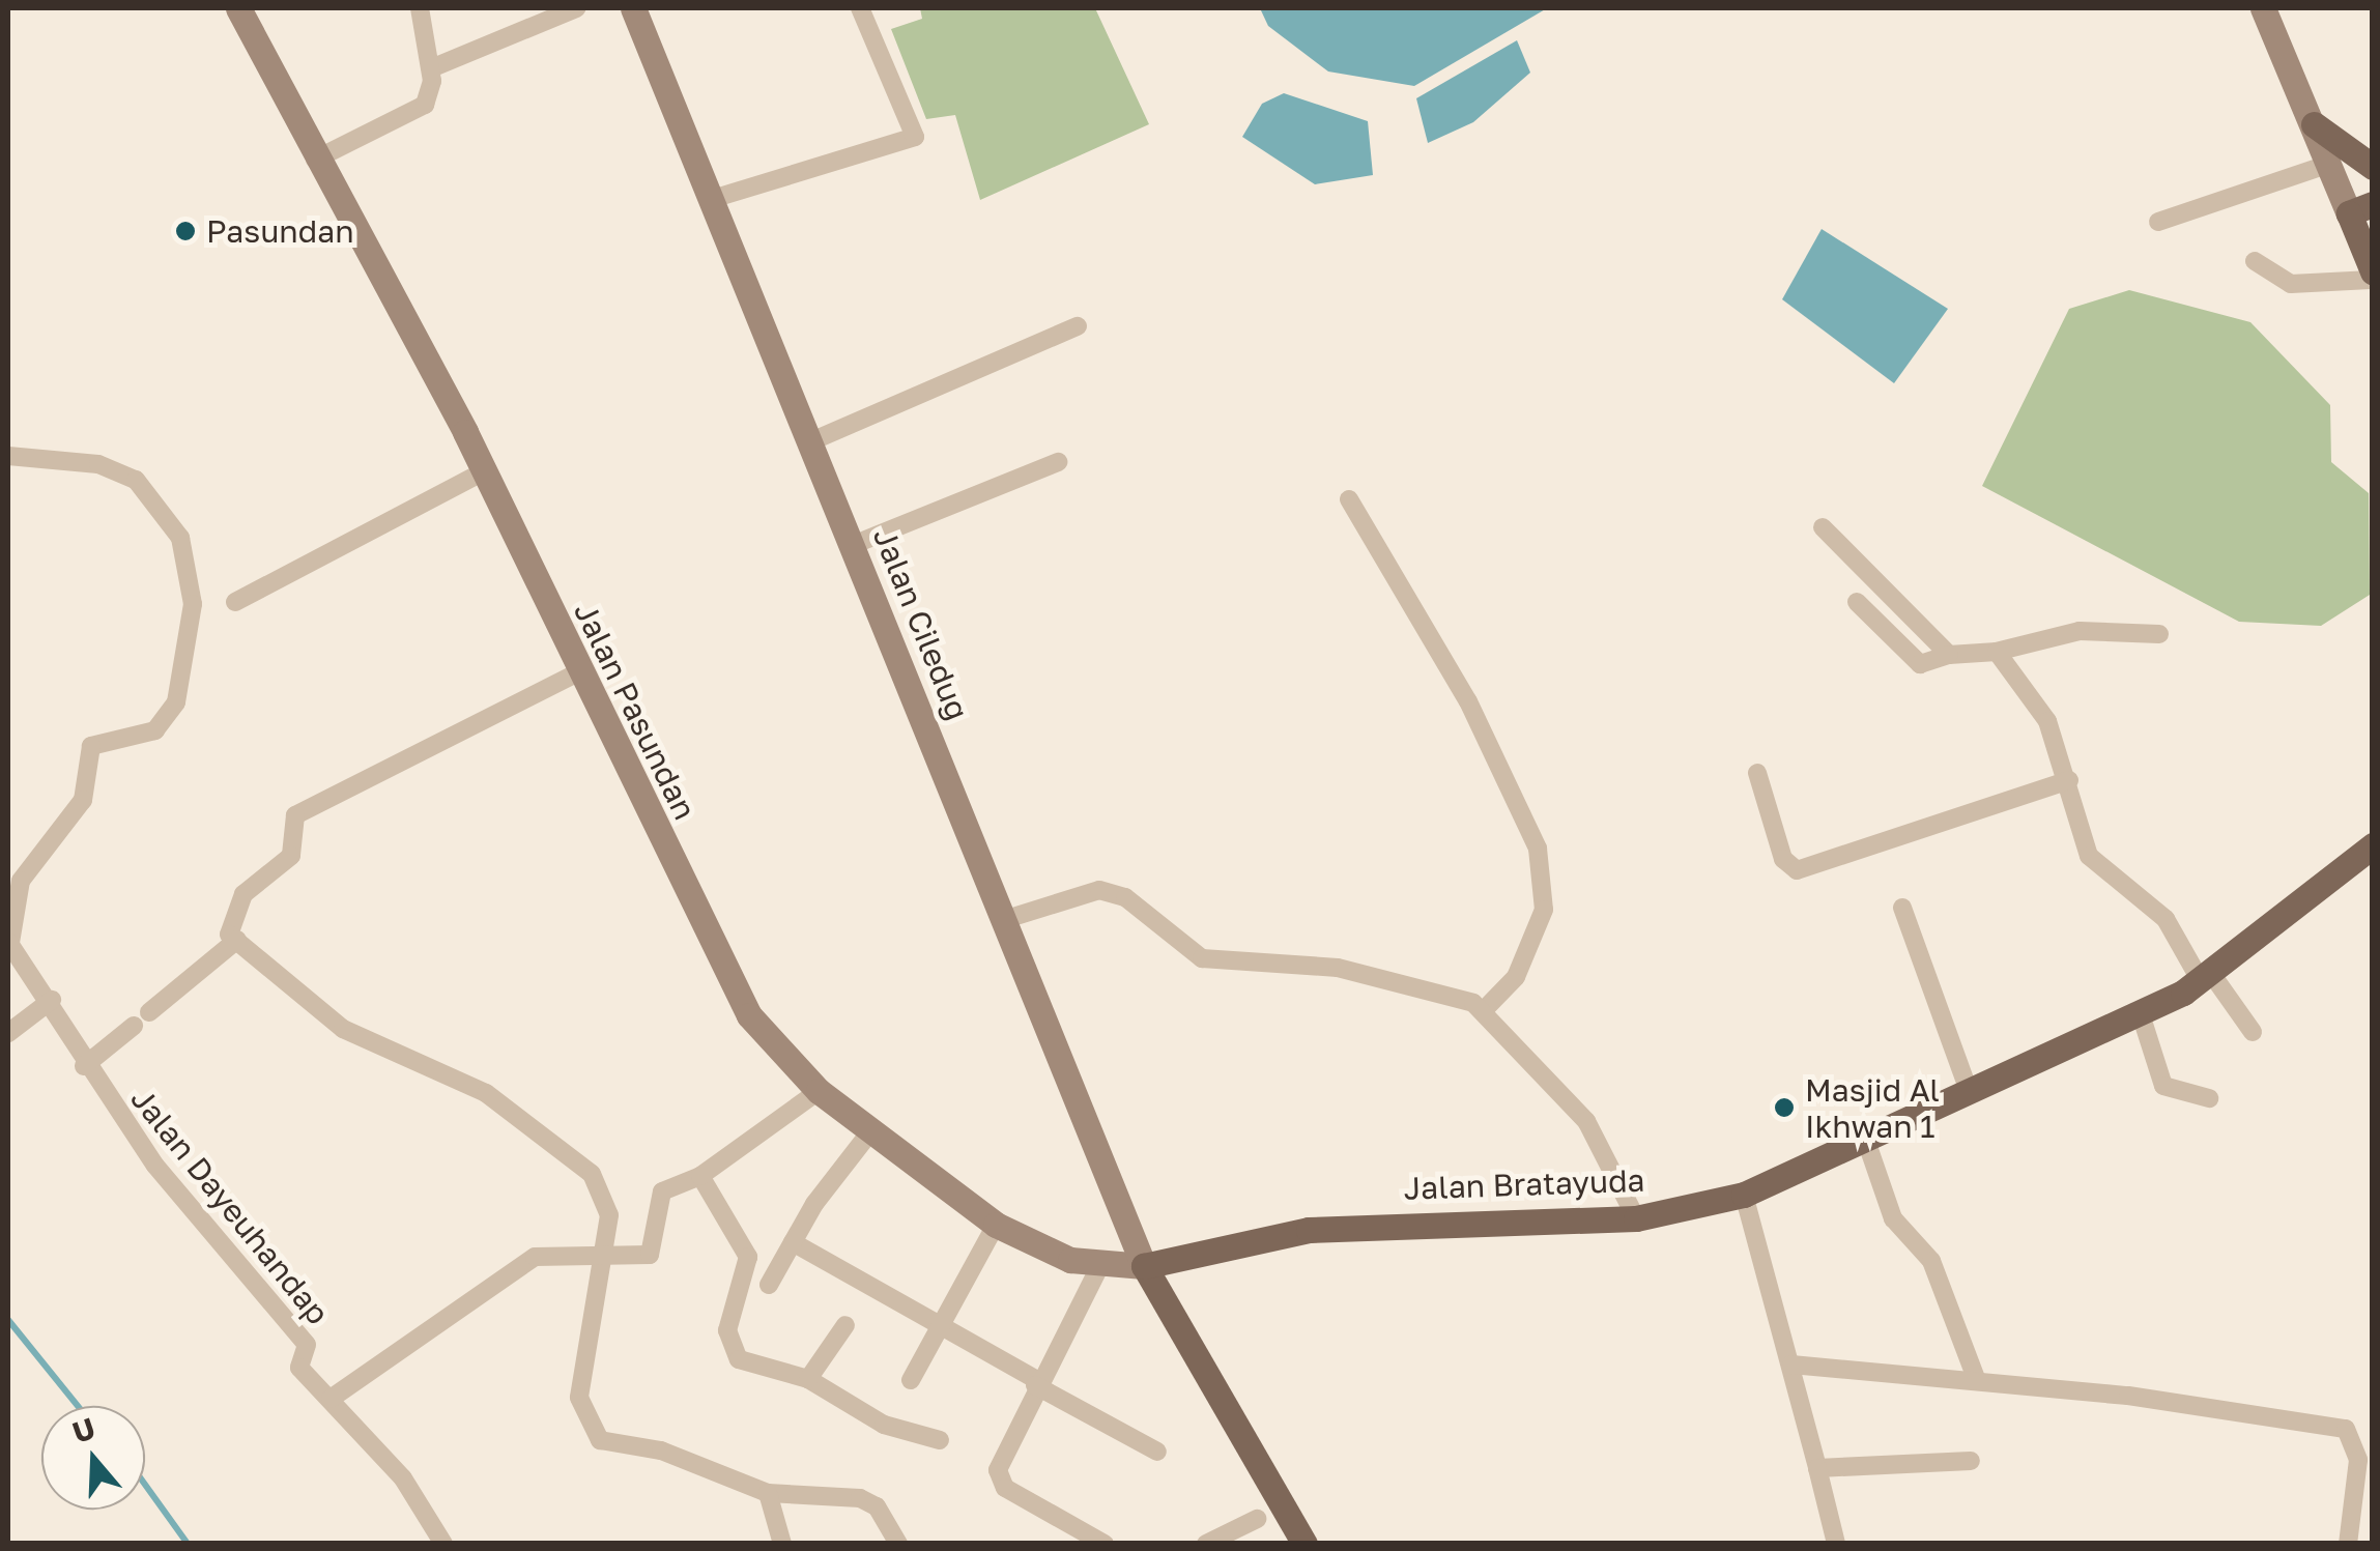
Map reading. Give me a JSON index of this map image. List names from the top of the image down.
{
  "streets": {
    "main road": ["Jalan Bratayuda"],
    "street": ["Jalan Ciledug", "Jalan Pasundan", "Jalan Dayeuhandap"]
  },
  "crossings": [
    ["Jalan Ciledug", "Jalan Pasundan"],
    ["Jalan Ciledug", "Jalan Bratayuda"],
    ["Jalan Pasundan", "Jalan Bratayuda"]
  ],
  "places": ["Pasundan", "Masjid Al Ikhwan 1"],
  "north": "top"
}
